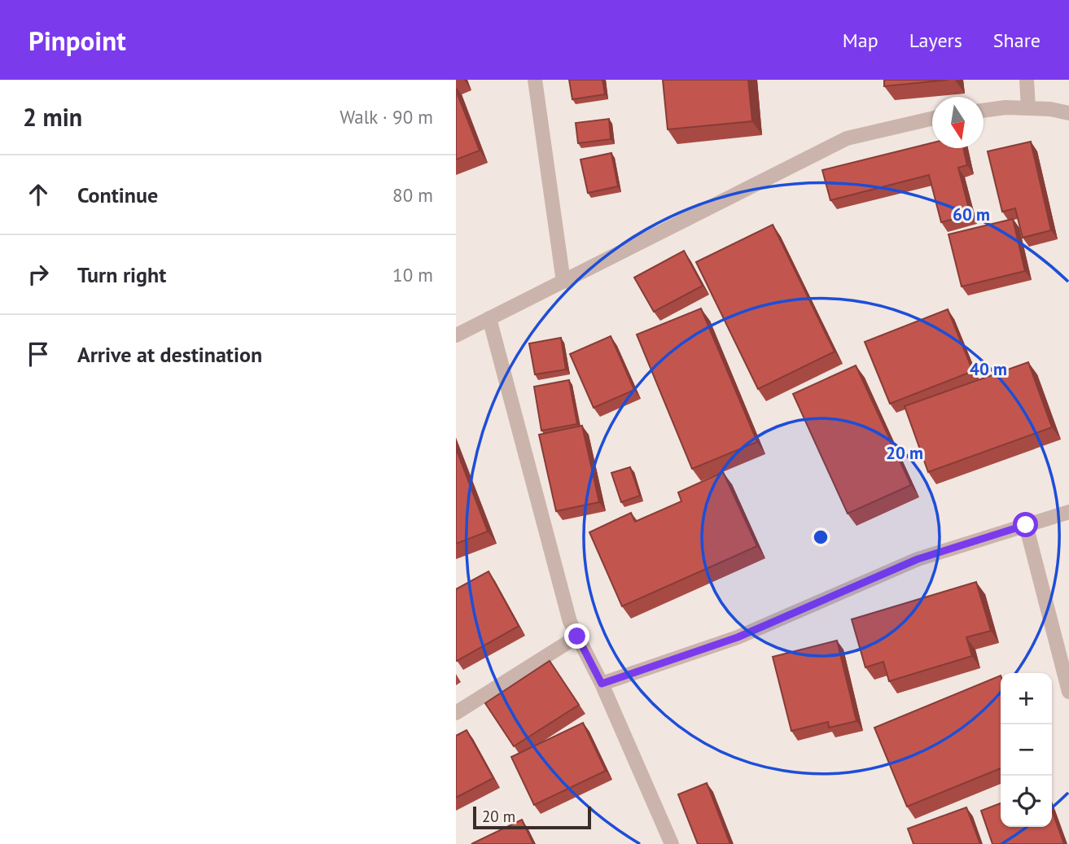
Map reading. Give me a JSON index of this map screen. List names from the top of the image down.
{
  "scale_bar": "20 m",
  "north": "bottom",
  "page": {
    "header": "Pinpoint",
    "nav": ["Map", "Layers", "Share"],
    "heading": ["2 min", "Walk · 90 m"],
    "list": [
      ["Continue", "80 m"],
      ["Turn right", "10 m"],
      "Arrive at destination"
    ],
    "map_buttons": ["+", "−"],
    "scale": "20 m"
  },
  "rings": ["60 m", "40 m", "20 m"]
}
